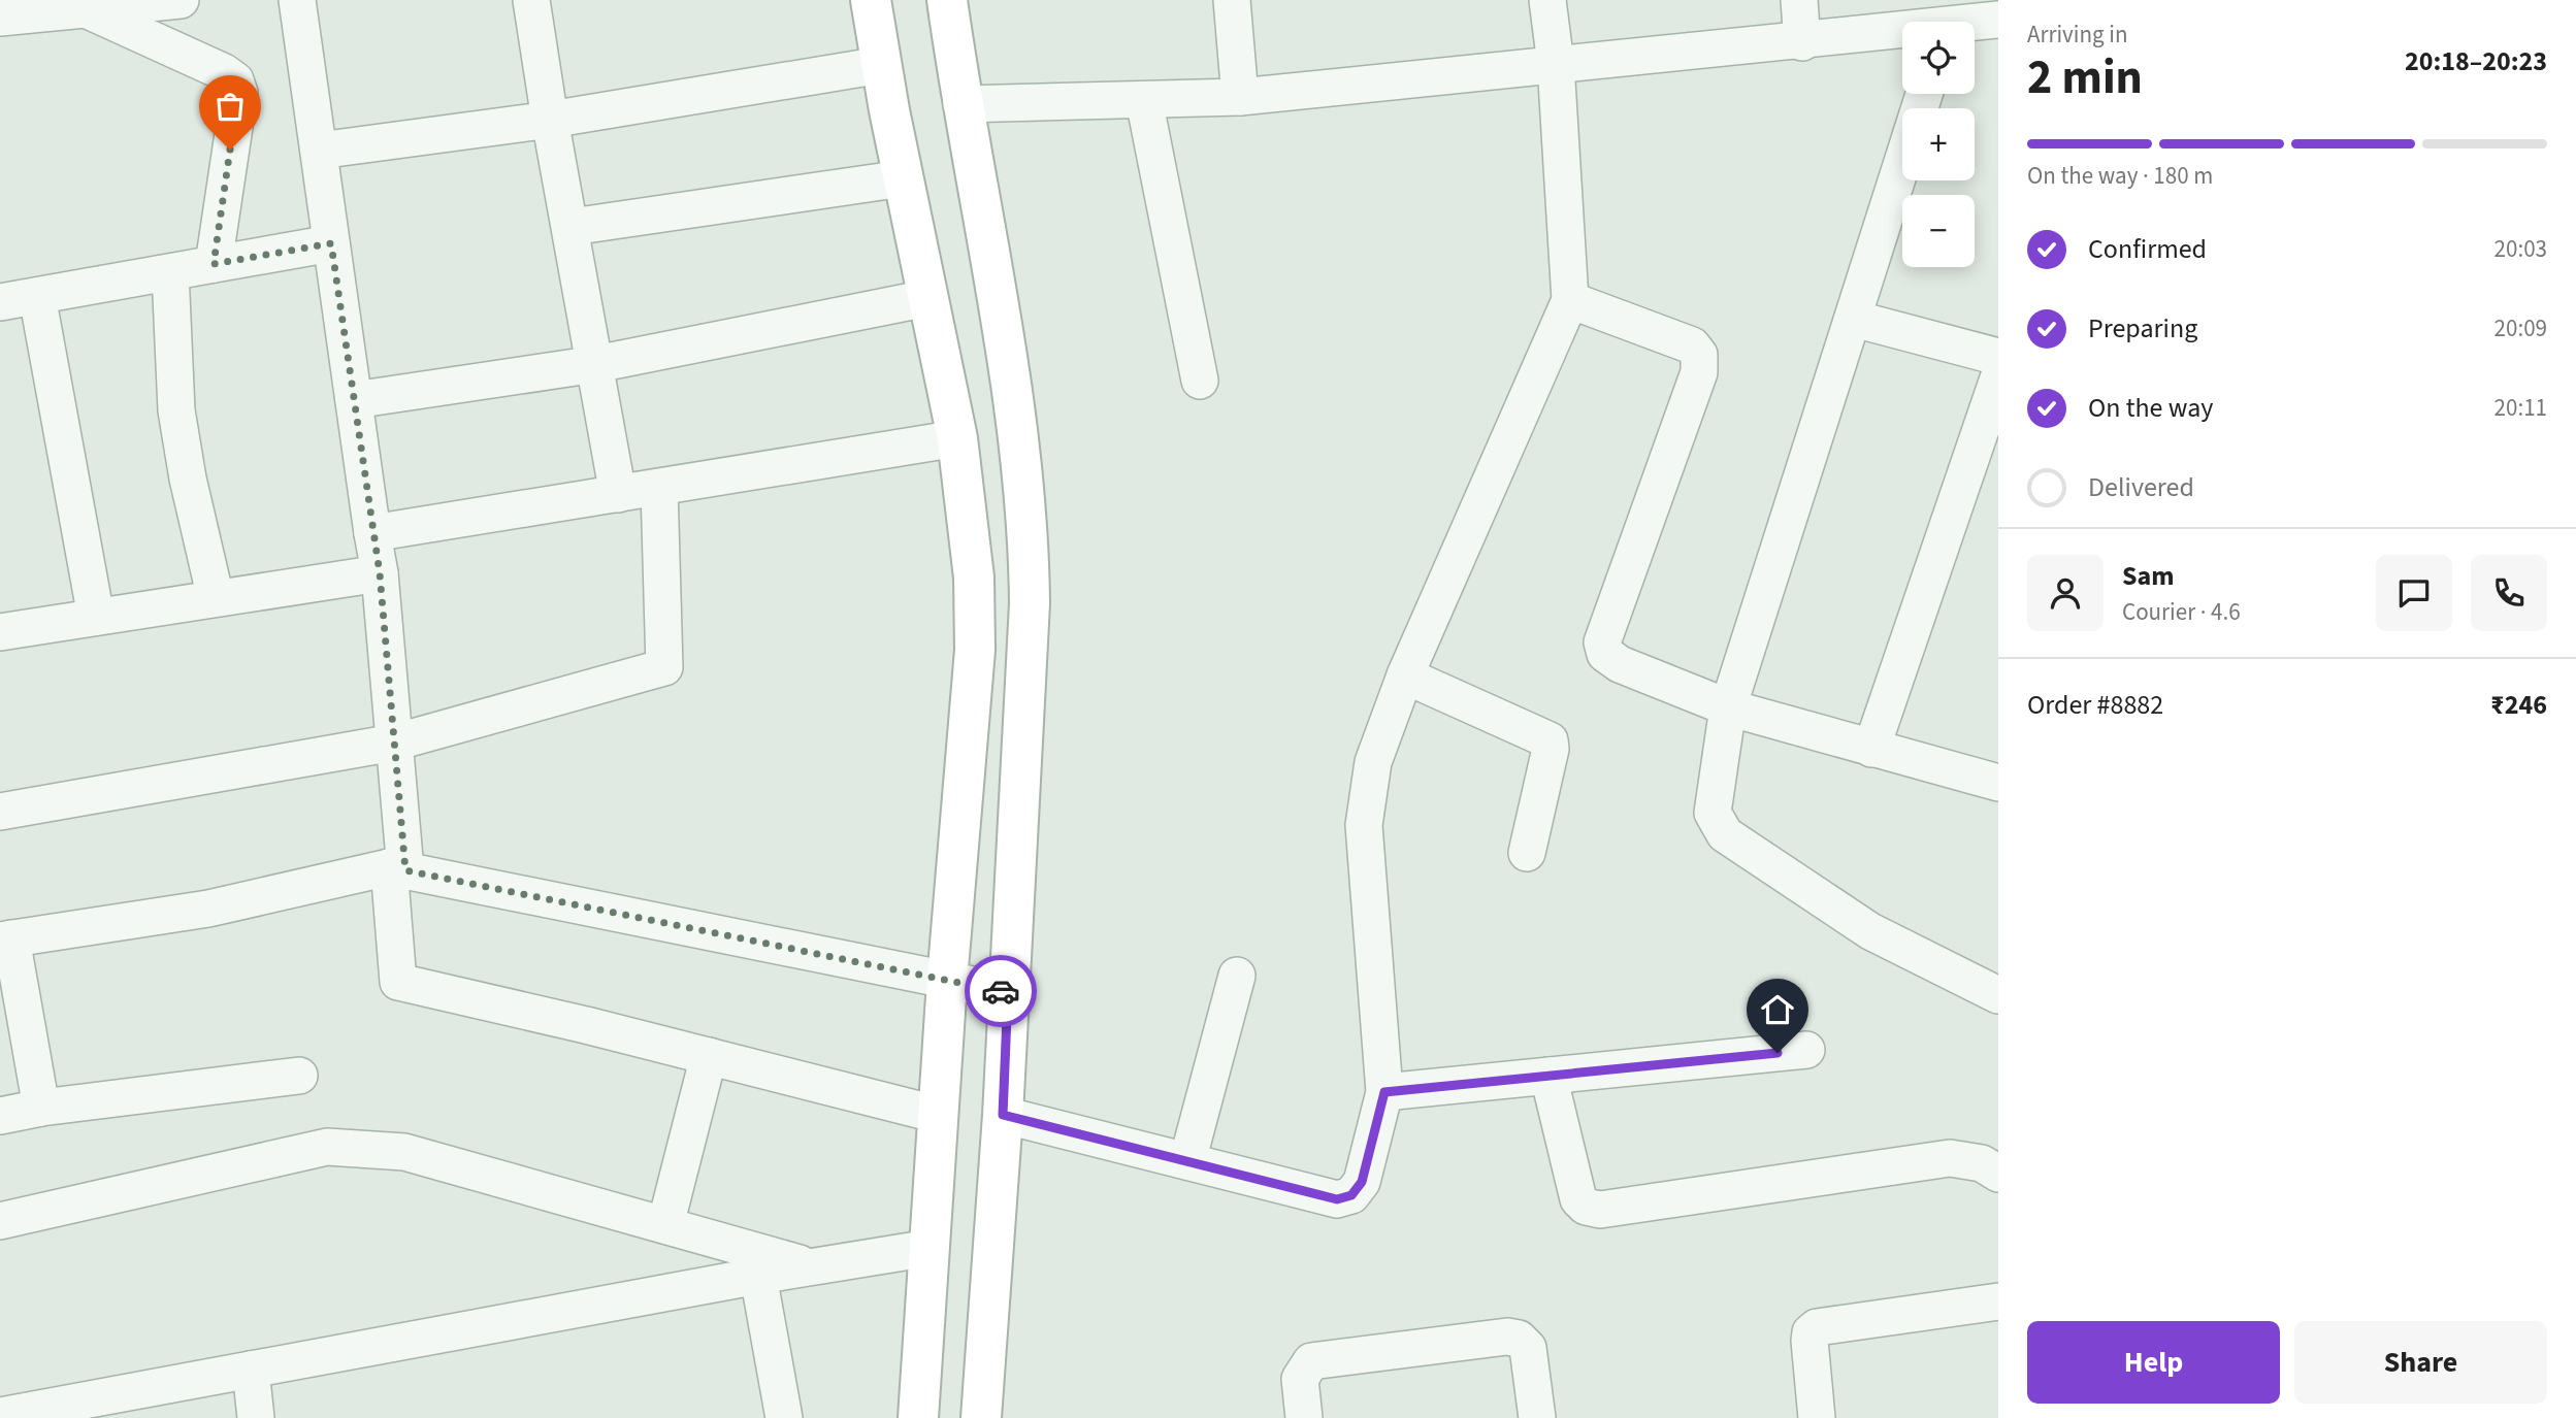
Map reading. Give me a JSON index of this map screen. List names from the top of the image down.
{
  "page": {
    "heading": ["2 min", "Arriving in", "20:18–20:23"],
    "panel": [
      "Sam",
      "Courier · 4.6",
      "Order #8882",
      "₹246"
    ],
    "map_buttons": ["+", "−"],
    "bar": "On the way · 180 m",
    "list": [
      ["Confirmed", "20:03"],
      ["Preparing", "20:09"],
      ["On the way", "20:11"],
      "Delivered"
    ],
    "buttons": ["Help", "Share"]
  }
}
